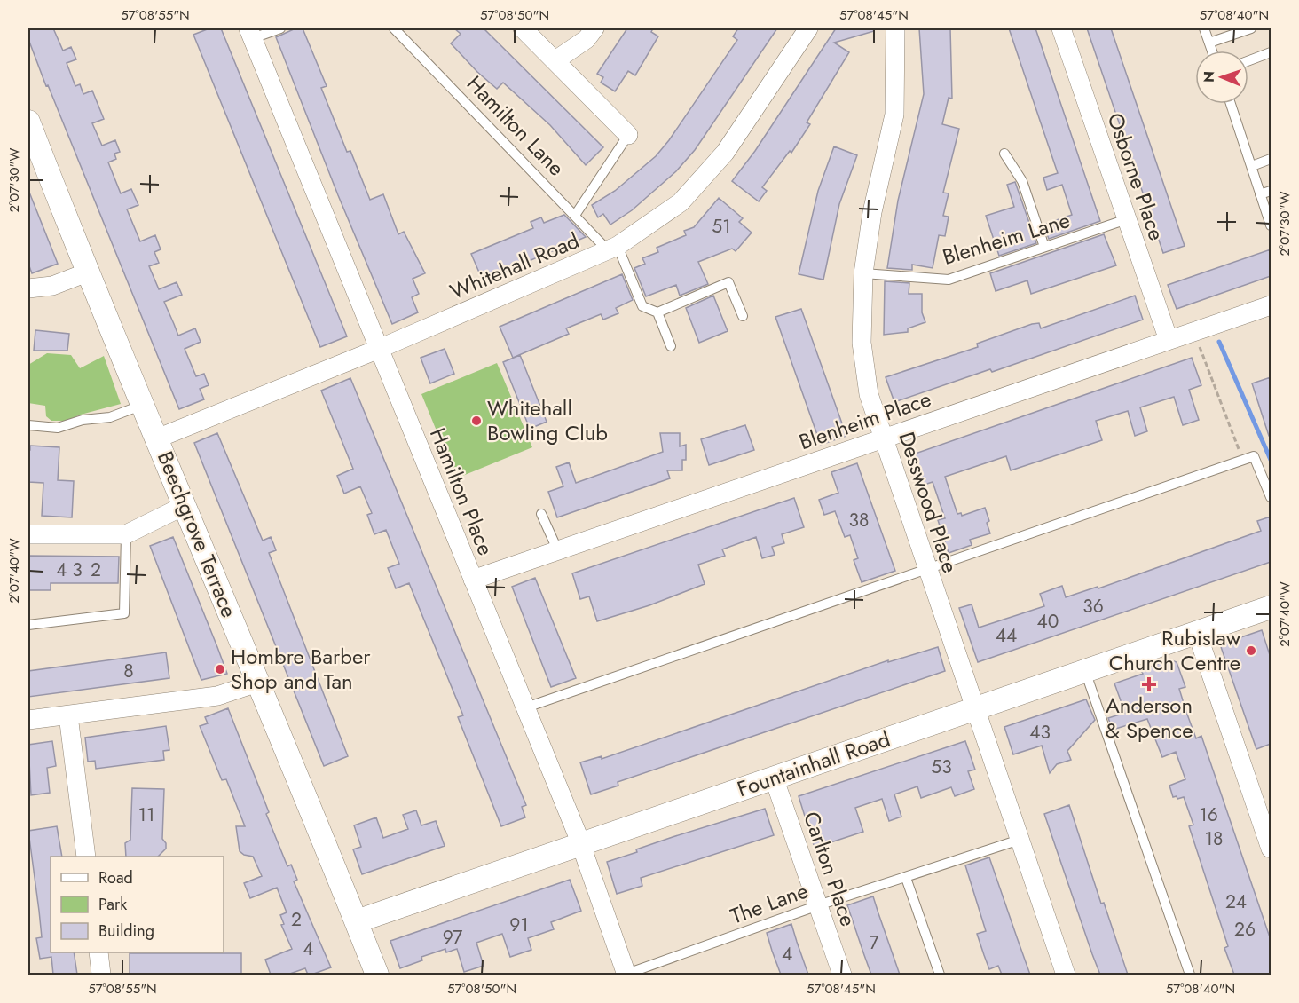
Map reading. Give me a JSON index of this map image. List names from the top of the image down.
{
  "streets": {
    "street": [
      "Osborne Place",
      "Whitehall Road",
      "Blenheim Place",
      "Hamilton Place",
      "Desswood Place",
      "Beechgrove Terrace",
      "Fountainhall Road",
      "Carlton Place"
    ],
    "lane": ["Hamilton Lane", "Blenheim Lane", "The Lane"]
  },
  "crossings": [
    ["Hamilton Lane", "Whitehall Road"],
    ["Osborne Place", "Blenheim Lane"],
    ["Osborne Place", "Blenheim Place"],
    ["Blenheim Lane", "Desswood Place"],
    ["Whitehall Road", "Hamilton Place"],
    ["Whitehall Road", "Beechgrove Terrace"],
    ["Blenheim Place", "Hamilton Place"],
    ["Blenheim Place", "Desswood Place"],
    ["Hamilton Place", "Fountainhall Road"],
    ["Hamilton Place", "The Lane"],
    ["Desswood Place", "Fountainhall Road"],
    ["Desswood Place", "The Lane"],
    ["Beechgrove Terrace", "Fountainhall Road"],
    ["Fountainhall Road", "Carlton Place"],
    ["Carlton Place", "The Lane"]
  ],
  "places": {
    "other": ["Whitehall Bowling Club", "Rubislaw Church Centre", "Hombre Barber Shop and Tan"],
    "health": ["Anderson & Spence"]
  },
  "house_numbers": [
    "51",
    "38",
    "4",
    "3",
    "2",
    "36",
    "40",
    "44",
    "8",
    "43",
    "53",
    "11",
    "16",
    "18",
    "24",
    "2",
    "91",
    "26",
    "97",
    "7",
    "4",
    "4"
  ],
  "legend": ["Road", "Park", "Building"],
  "north": "left",
  "coordinates": [
    "57°08'55\"N",
    "57°08'50\"N",
    "57°08'45\"N",
    "57°08'40\"N",
    "2°07'30\"W",
    "2°07'40\"W"
  ]
}
